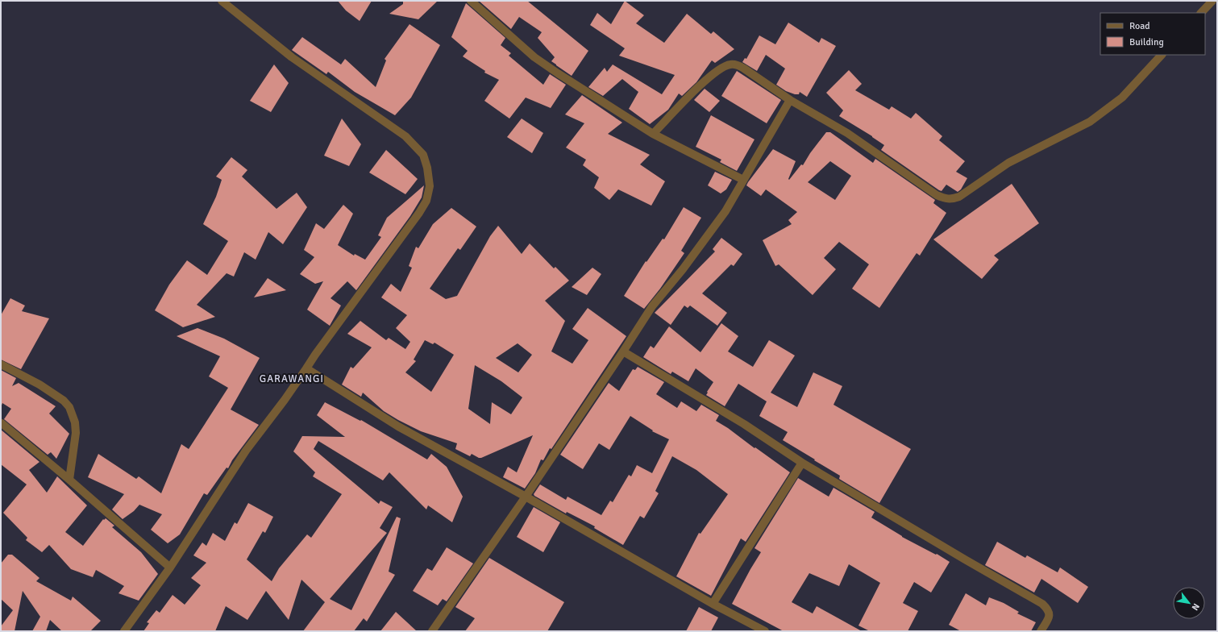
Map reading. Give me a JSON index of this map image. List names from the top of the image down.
{
  "districts": ["GARAWANGI"],
  "legend": ["Road", "Building"],
  "north": "bottom right"
}
